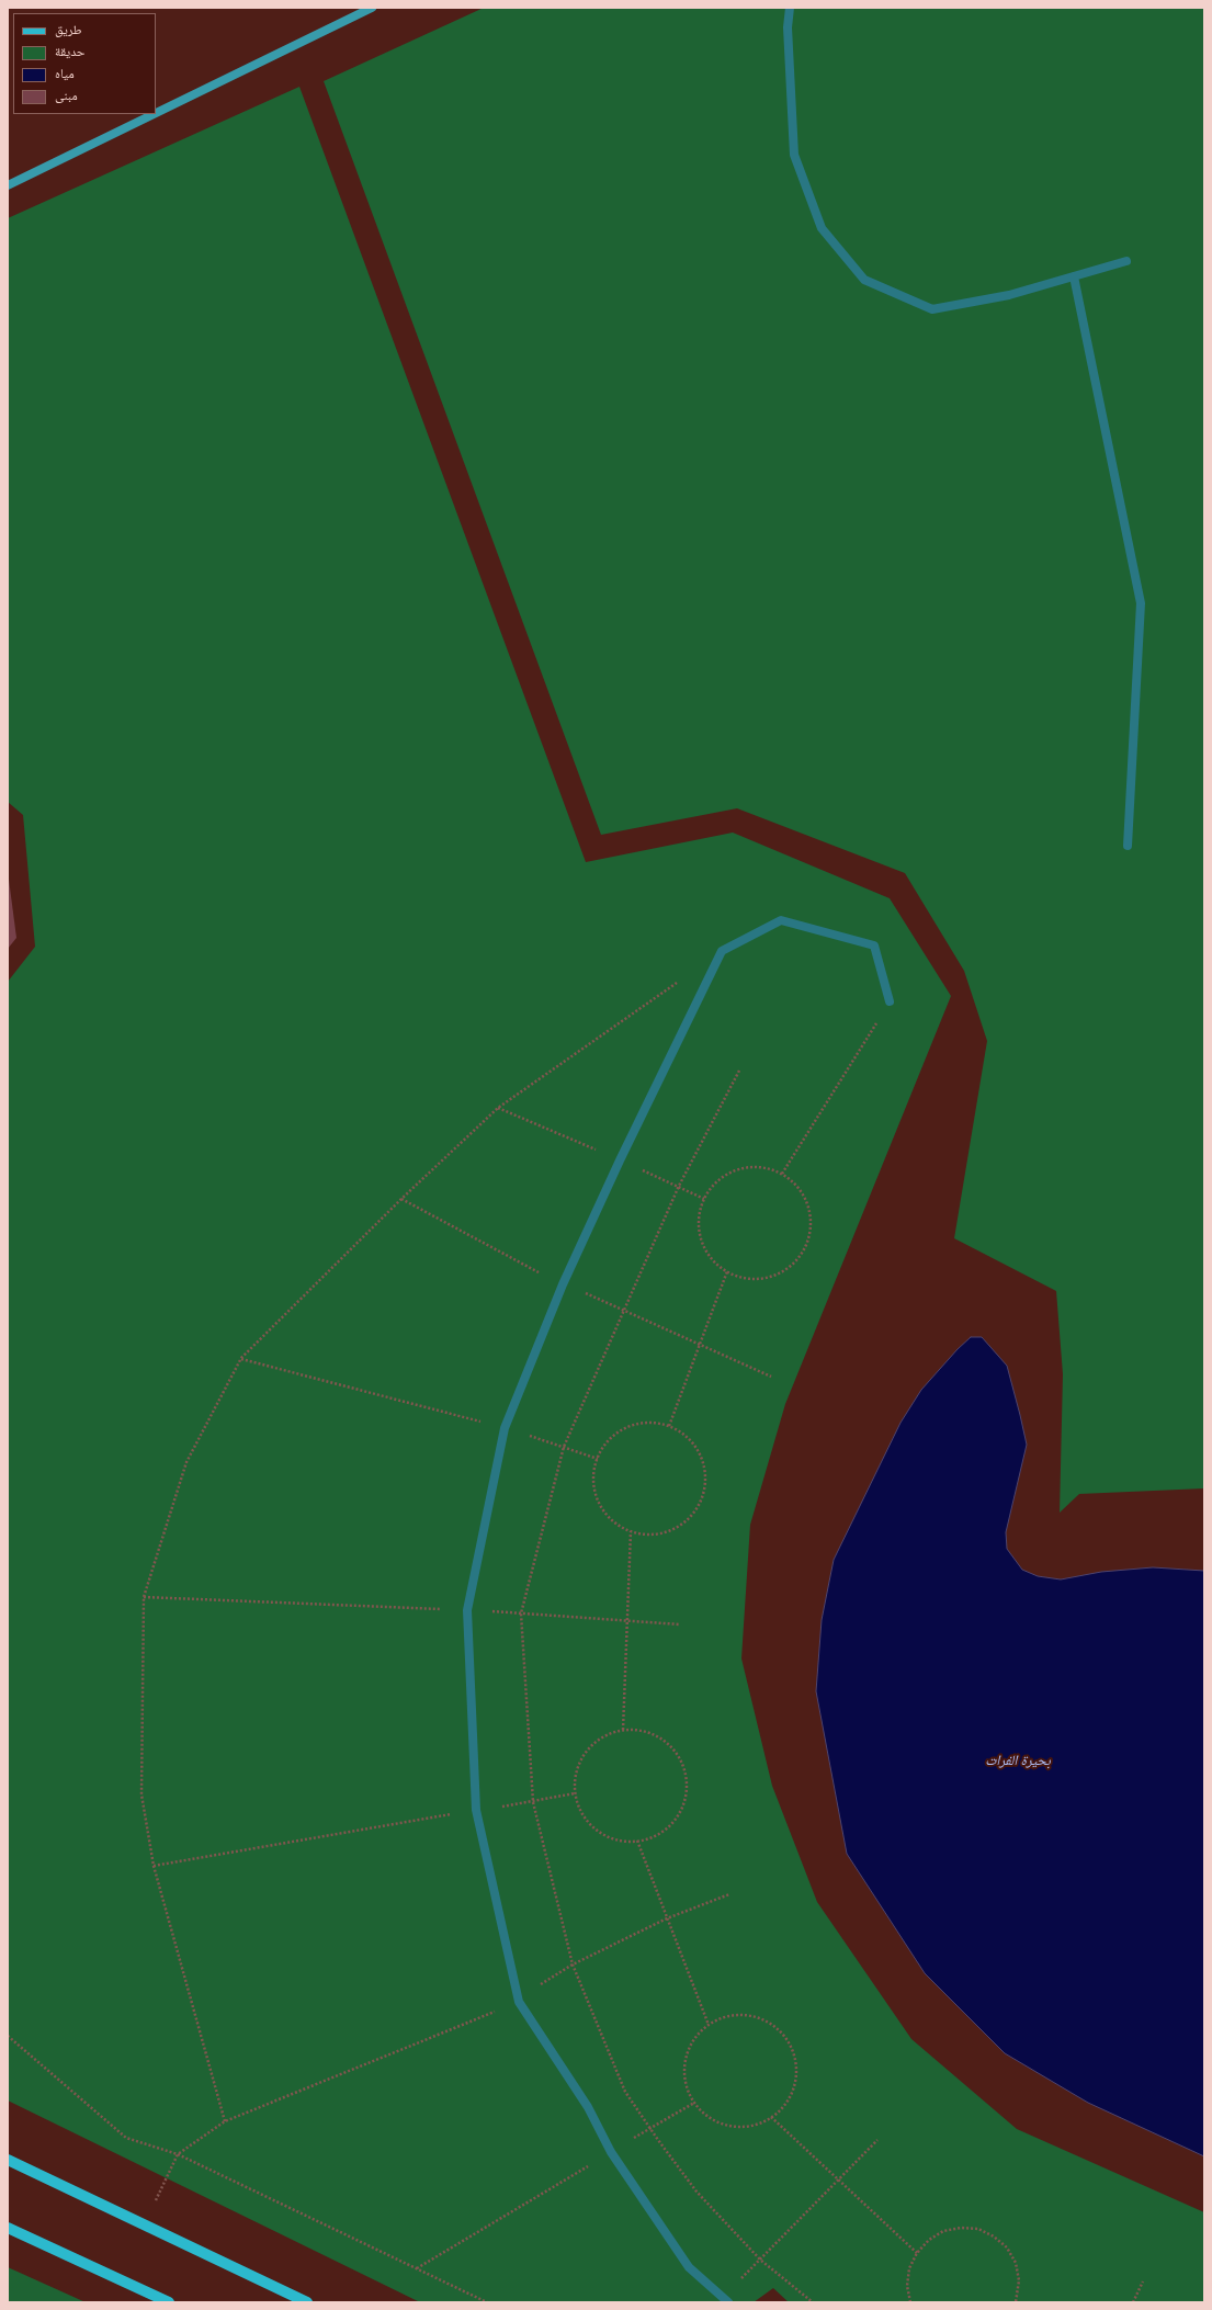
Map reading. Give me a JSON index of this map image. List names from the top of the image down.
{
  "water": ["بحيرة الفرات"],
  "legend": [
    "طريق",
    "حديقة",
    "مياه",
    "مبنى"
  ]
}
